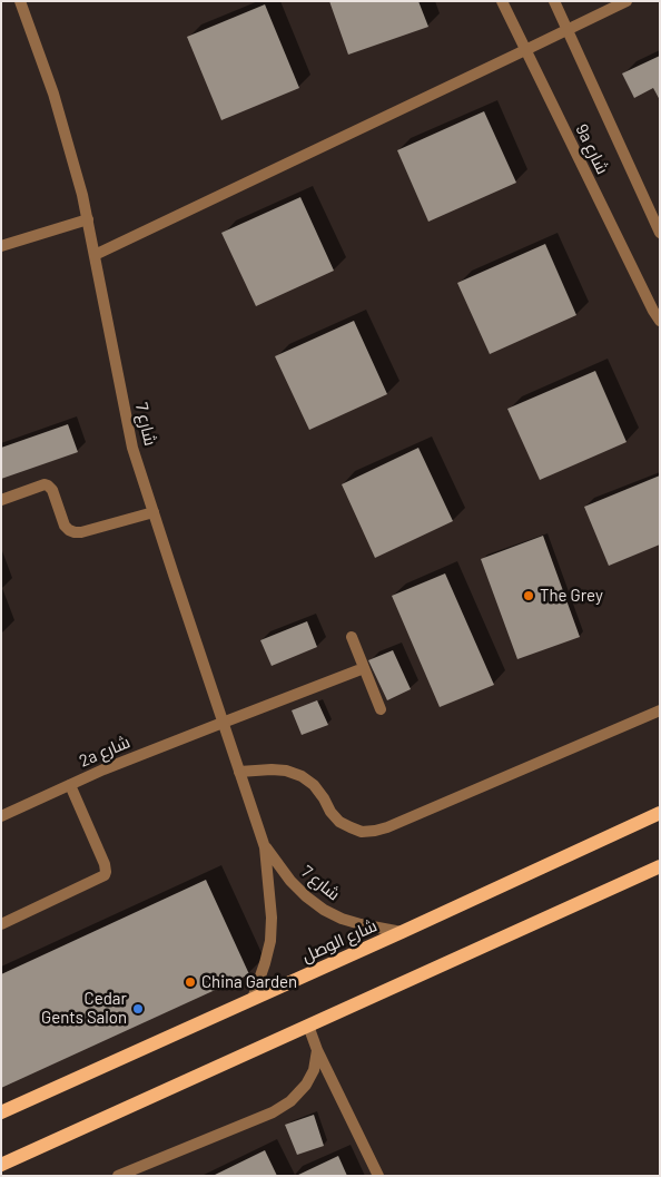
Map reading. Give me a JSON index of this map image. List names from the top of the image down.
{
  "streets": {
    "main road": ["شارع الوصل"],
    "street": ["9a شارع", "شارع 7", "2a شارع"]
  },
  "crossings": [
    ["شارع 7", "2a شارع"],
    ["شارع 7", "شارع الوصل"]
  ],
  "places": ["The Grey", "China Garden", "Cedar Gents Salon"]
}
